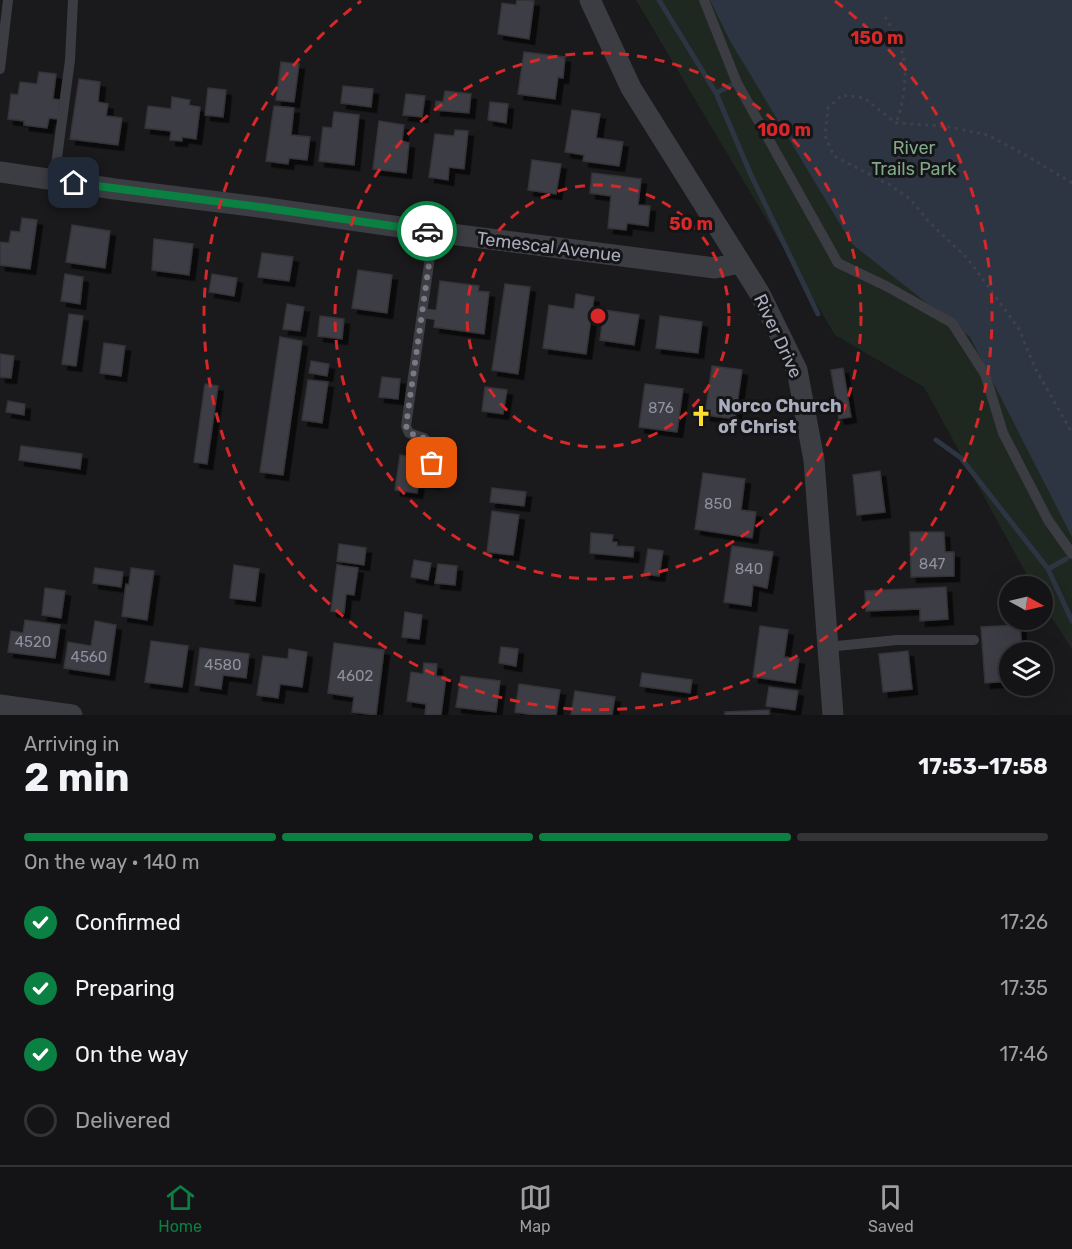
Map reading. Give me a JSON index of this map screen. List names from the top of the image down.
{
  "streets": {
    "street": ["Temescal Avenue", "River Drive"]
  },
  "crossings": [
    ["Temescal Avenue", "River Drive"]
  ],
  "parks": ["River Trails Park"],
  "places": {
    "church": ["Norco Church of Christ"]
  },
  "house_numbers": [
    "876",
    "850",
    "847",
    "840",
    "4520",
    "4560",
    "4580",
    "4602"
  ],
  "north": "right",
  "page": {
    "heading": ["2 min", "Arriving in", "17:53–17:58"],
    "bar": "On the way · 140 m",
    "list": [
      ["Confirmed", "17:26"],
      ["Preparing", "17:35"],
      ["On the way", "17:46"],
      "Delivered"
    ],
    "tabs": ["Home", "Map", "Saved"]
  },
  "rings": ["150 m", "100 m", "50 m"]
}
